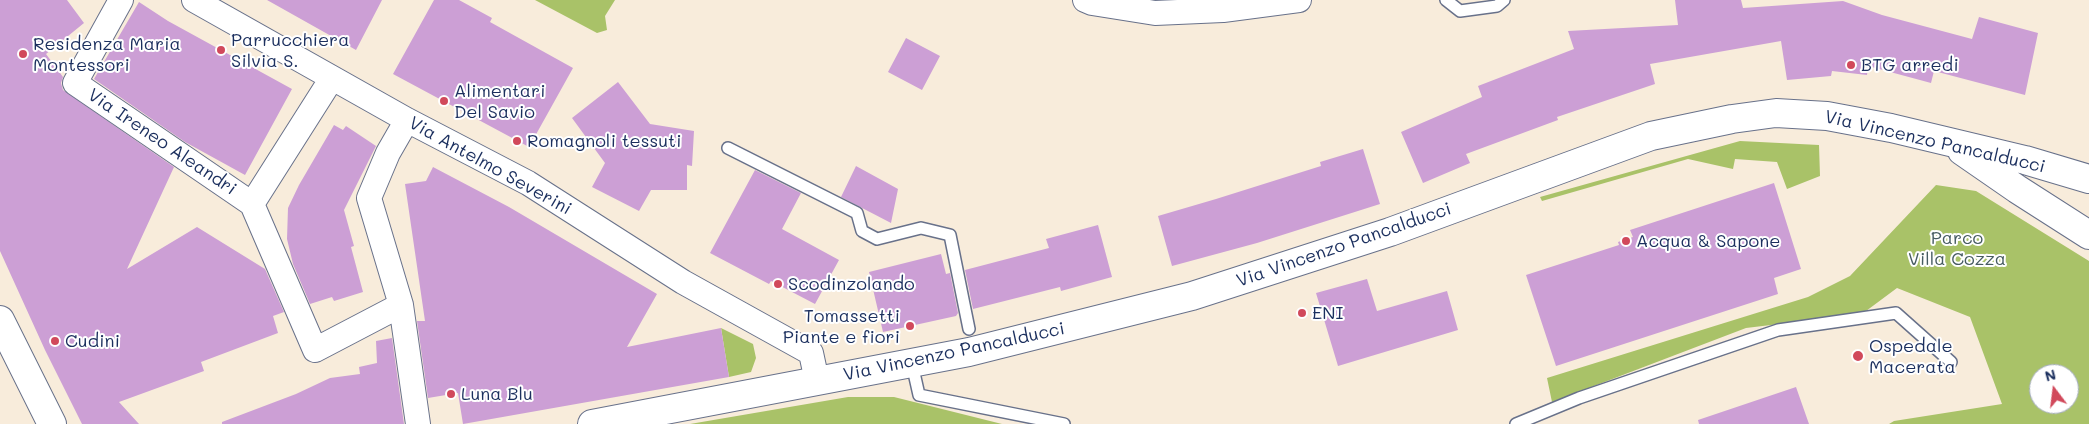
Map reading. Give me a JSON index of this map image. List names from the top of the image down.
{
  "streets": {
    "main road": ["Via Vincenzo Pancalducci"],
    "street": ["Via Ireneo Aleandri", "Via Antelmo Severini"]
  },
  "crossings": [
    ["Via Ireneo Aleandri", "Via Antelmo Severini"],
    ["Via Vincenzo Pancalducci", "Via Antelmo Severini"]
  ],
  "parks": ["Parco Villa Cozza"],
  "places": [
    "Parrucchiera Silvia S.",
    "Residenza Maria Montessori",
    "BTG arredi",
    "Alimentari Del Savio",
    "Romagnoli tessuti",
    "Acqua & Sapone",
    "Scodinzolando",
    "ENI",
    "Tomassetti Piante e fiori",
    "Cudini",
    "Ospedale Macerata",
    "Luna Blu"
  ],
  "north": "top"
}
